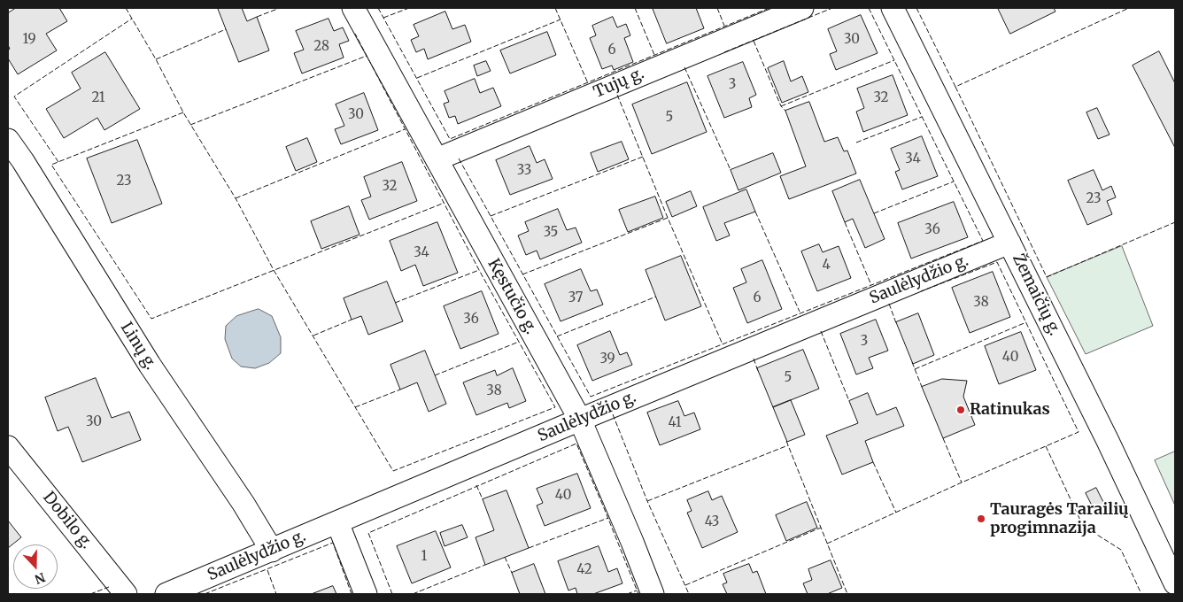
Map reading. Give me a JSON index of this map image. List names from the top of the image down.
{
  "streets": {
    "street": [
      "Tujų g.",
      "Saulėlydžio g.",
      "Žemaičių g.",
      "Kęstučio g.",
      "Linų g.",
      "Dobilo g."
    ]
  },
  "crossings": [
    ["Tujų g.", "Kęstučio g."],
    ["Saulėlydžio g.", "Žemaičių g."],
    ["Saulėlydžio g.", "Kęstučio g."],
    ["Saulėlydžio g.", "Linų g."]
  ],
  "places": ["Ratinukas", "Tauragės Tarailių progimnazija"],
  "house_numbers": [
    "19",
    "30",
    "28",
    "6",
    "3",
    "21",
    "32",
    "30",
    "5",
    "34",
    "33",
    "23",
    "32",
    "23",
    "36",
    "35",
    "34",
    "4",
    "37",
    "6",
    "38",
    "36",
    "3",
    "40",
    "39",
    "5",
    "38",
    "30",
    "41",
    "40",
    "43",
    "1",
    "42"
  ],
  "north": "bottom"
}
